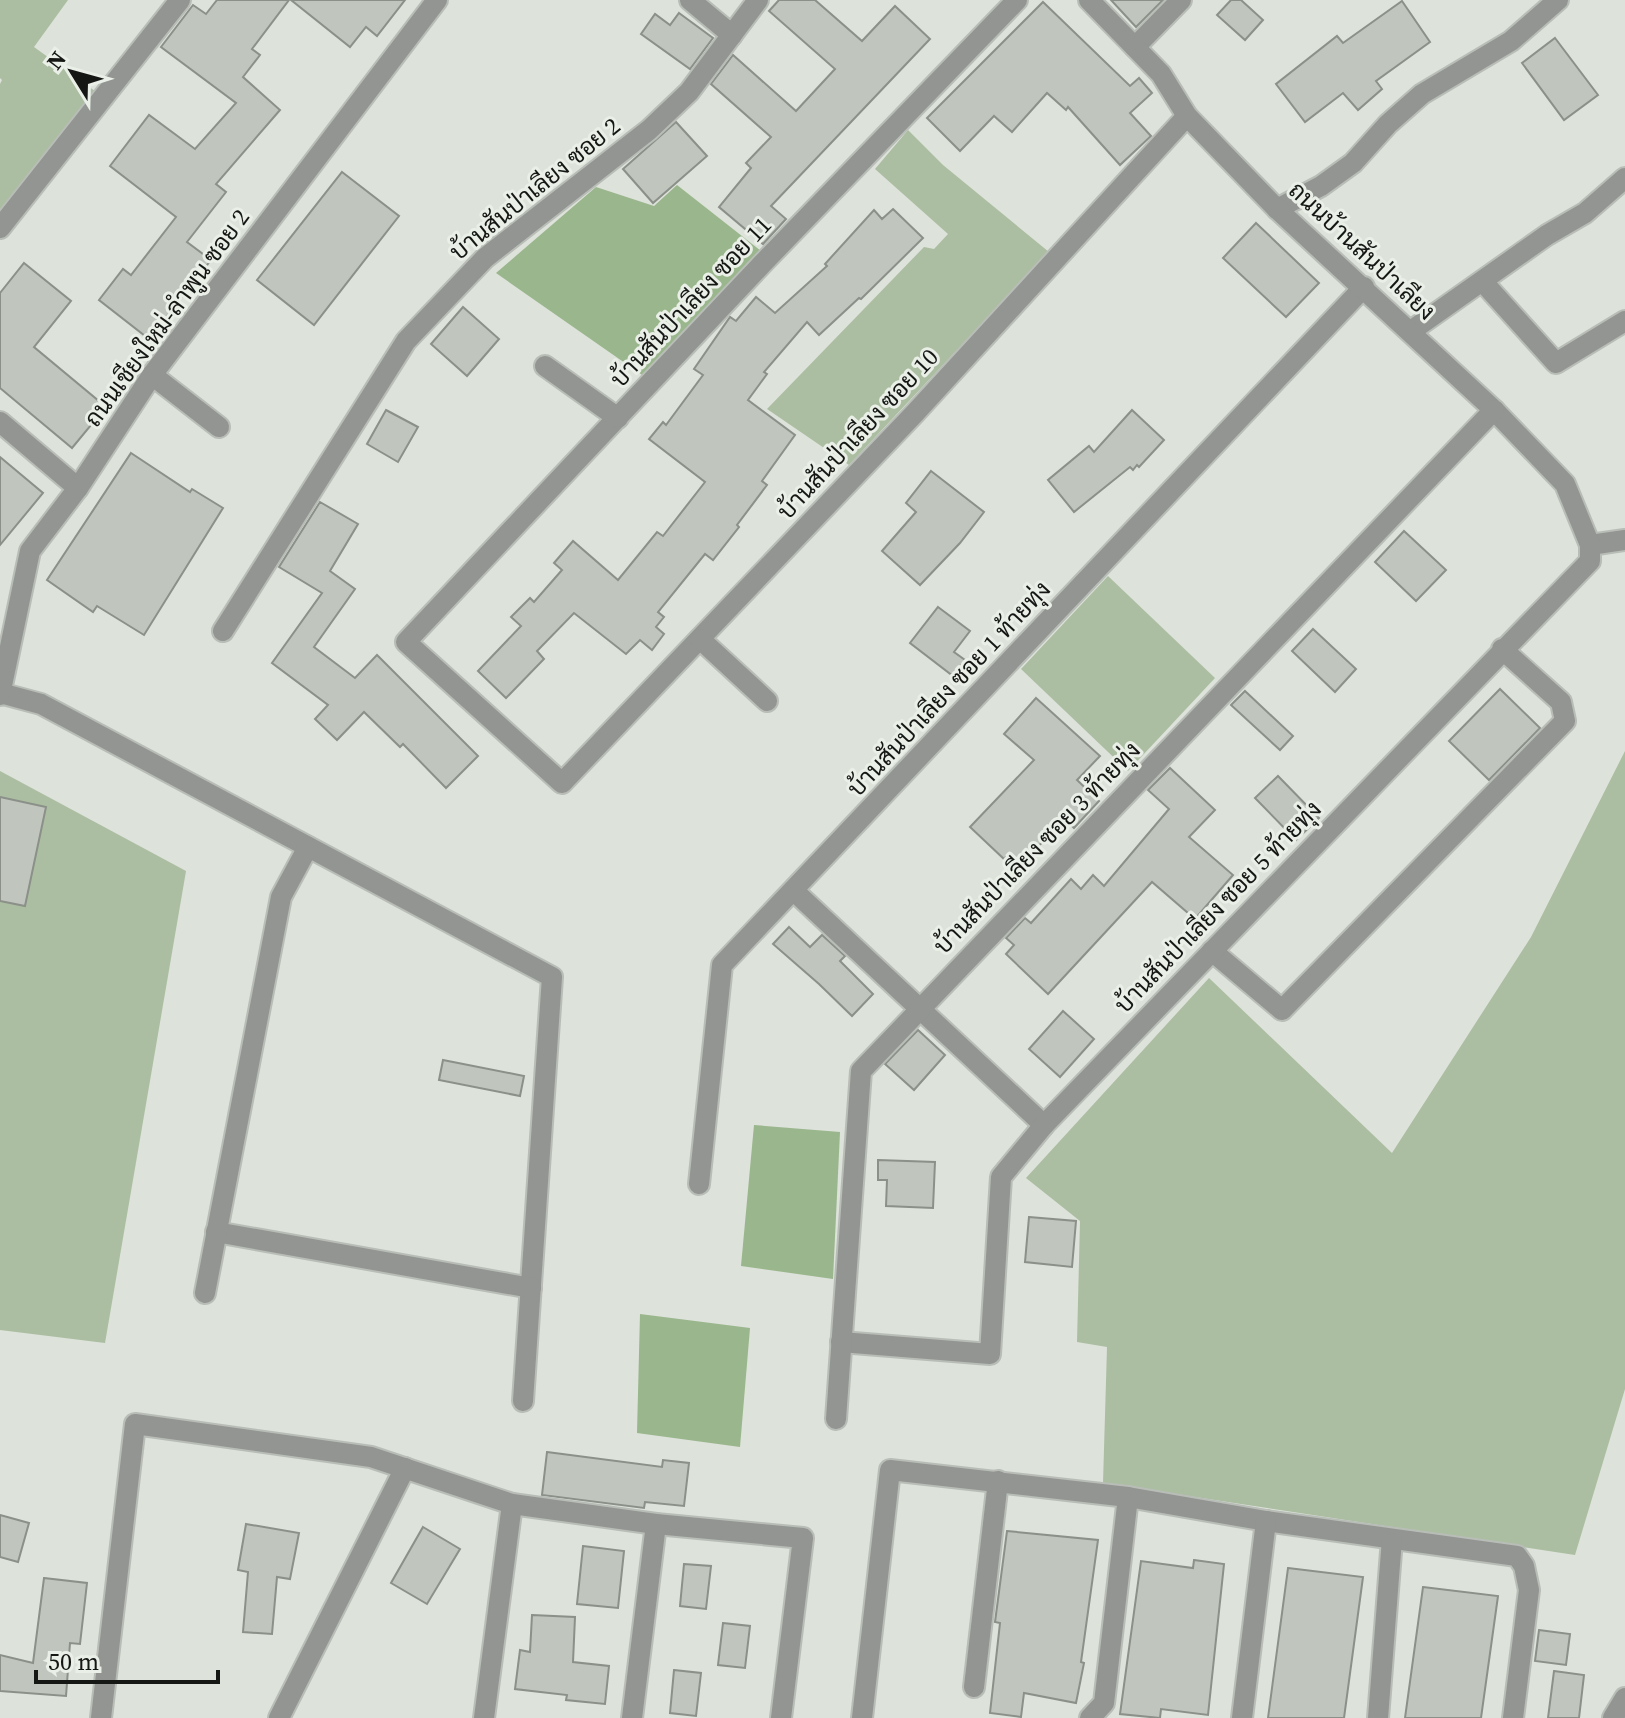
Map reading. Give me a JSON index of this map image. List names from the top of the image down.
{
  "streets": {
    "street": [
      "บ้านสันป่าเลียง ซอย 2",
      "ถนนบ้านสันป่าเลียง",
      "บ้านสันป่าเลียง ซอย 11",
      "ถนนเชียงใหม่-ลำพูน ซอย 2",
      "บ้านสันป่าเลียง ซอย 10",
      "บ้านสันป่าเลียง ซอย 1 ท้ายทุ่ง",
      "บ้านสันป่าเลียง ซอย 3 ท้ายทุ่ง",
      "บ้านสันป่าเลียง ซอย 5 ท้ายทุ่ง"
    ]
  },
  "crossings": [
    ["ถนนบ้านสันป่าเลียง", "บ้านสันป่าเลียง ซอย 10"],
    ["ถนนบ้านสันป่าเลียง", "บ้านสันป่าเลียง ซอย 1 ท้ายทุ่ง"],
    ["ถนนบ้านสันป่าเลียง", "บ้านสันป่าเลียง ซอย 3 ท้ายทุ่ง"],
    ["ถนนบ้านสันป่าเลียง", "บ้านสันป่าเลียง ซอย 5 ท้ายทุ่ง"],
    ["บ้านสันป่าเลียง ซอย 11", "บ้านสันป่าเลียง ซอย 10"],
    ["บ้านสันป่าเลียง ซอย 3 ท้ายทุ่ง", "บ้านสันป่าเลียง ซอย 5 ท้ายทุ่ง"]
  ],
  "scale_bar": "50 m",
  "north": "top left"
}
